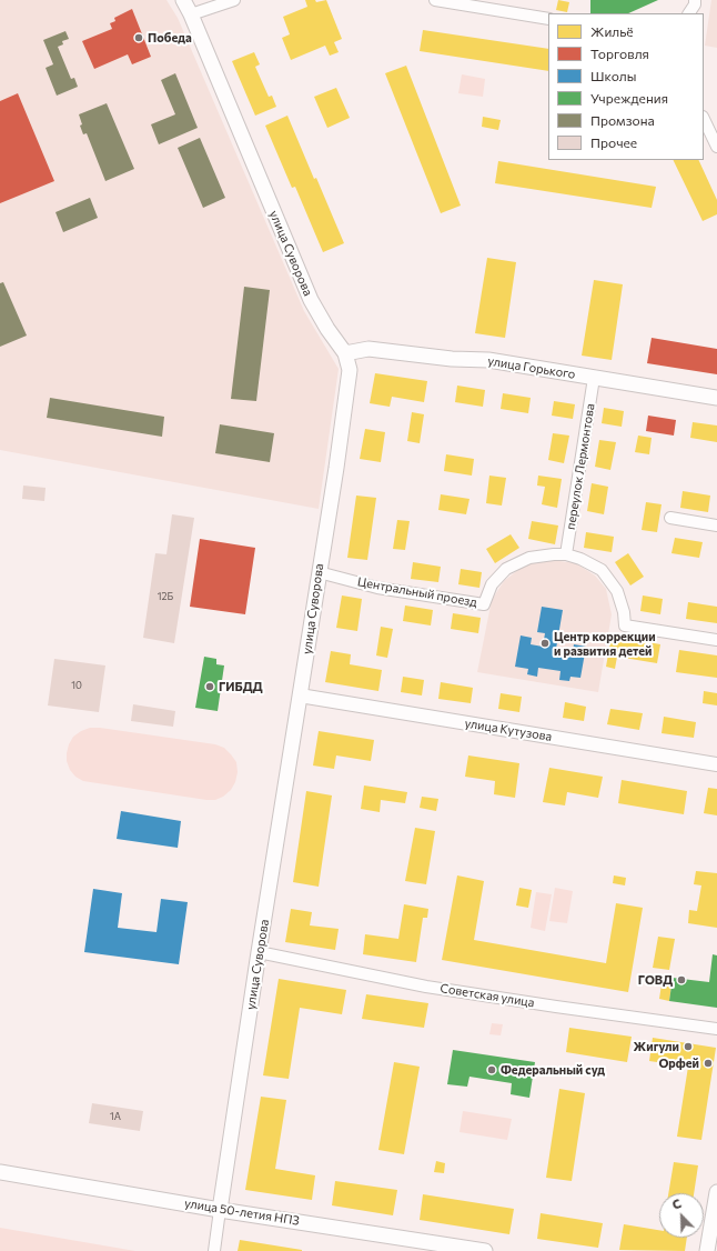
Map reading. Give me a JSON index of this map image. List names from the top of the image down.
{
  "streets": {
    "main road": ["улица Суворова", "улица Горького", "улица 50-летия НПЗ"],
    "street": [
      "переулок Лермонтова",
      "Центральный проезд",
      "улица Кутузова",
      "Советская улица"
    ]
  },
  "crossings": [
    ["улица Суворова", "улица Горького"],
    ["улица Суворова", "Центральный проезд"],
    ["улица Суворова", "улица Кутузова"],
    ["улица Суворова", "Советская улица"],
    ["улица Суворова", "улица 50-летия НПЗ"],
    ["улица Горького", "переулок Лермонтова"],
    ["переулок Лермонтова", "Центральный проезд"]
  ],
  "places": [
    "Победа",
    "Центр коррекции и развития детей",
    "ГИБДД",
    "ГОВД",
    "Жигули",
    "Орфей",
    "Федеральный суд"
  ],
  "house_numbers": ["12Б", "10", "1А"],
  "legend": [
    "Жильё",
    "Торговля",
    "Школы",
    "Учреждения",
    "Промзона",
    "Прочее"
  ],
  "north": "top left"
}
